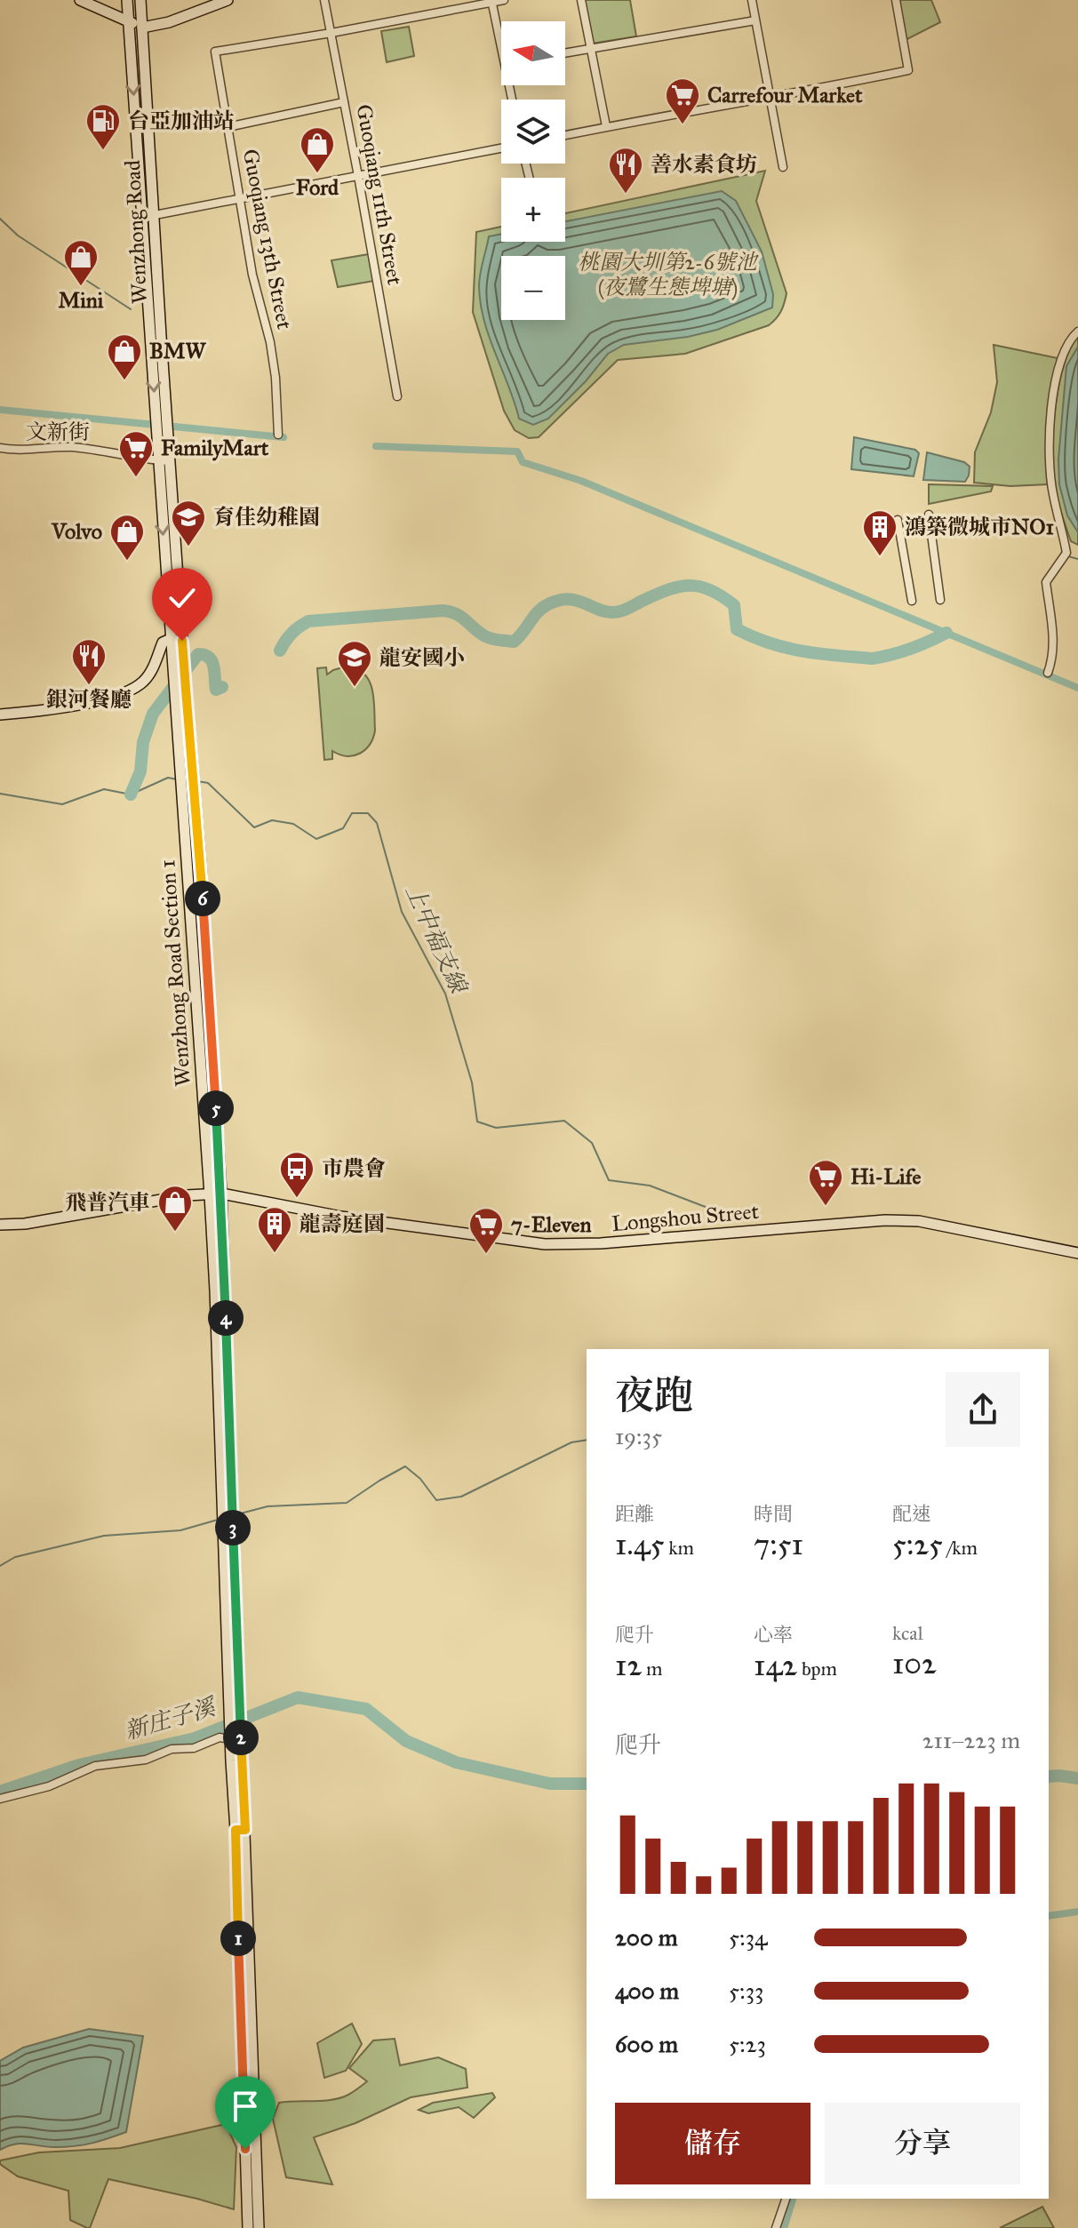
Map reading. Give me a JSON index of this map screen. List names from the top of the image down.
{
  "streets": {
    "street": [
      "Guoqiang 11th Street",
      "Wenzhong Road",
      "Guoqiang 13th Street",
      "文新街",
      "Wenzhong Road Section 1",
      "Longshou Street"
    ]
  },
  "crossings": [
    ["Guoqiang 11th Street", "Guoqiang 13th Street"],
    ["Wenzhong Road", "文新街"],
    ["Wenzhong Road", "Wenzhong Road Section 1"],
    ["文新街", "Wenzhong Road Section 1"],
    ["Wenzhong Road Section 1", "Longshou Street"]
  ],
  "water": ["上中福支線", "新庄子溪"],
  "parks": ["桃園大圳第2-6號池 (夜鷺生態埤塘)"],
  "places": {
    "supermarket": [
      "Carrefour Market",
      "FamilyMart",
      "Hi-Life",
      "7-Eleven"
    ],
    "fuel station": ["台亞加油站"],
    "shop": [
      "Ford",
      "Mini",
      "BMW",
      "Volvo",
      "飛普汽車"
    ],
    "restaurant": ["善水素食坊", "銀河餐廳"],
    "school or university": ["育佳幼稚園", "龍安國小"],
    "building": ["鴻築微城市NO1", "龍壽庭園"],
    "bus stop": ["市農會"]
  },
  "north": "left",
  "page": {
    "map_buttons": ["+", "−"],
    "pins": [
      "6",
      "5",
      "4",
      "3",
      "2",
      "1"
    ],
    "heading": ["夜跑", "19:35"],
    "stats": [
      ["距離", "1.45 km"],
      ["時間", "7:51"],
      ["配速", "5:25 /km"],
      ["爬升", "12 m"],
      ["心率", "142 bpm"],
      ["kcal", "102"]
    ],
    "chart": ["爬升", "211–223 m"],
    "list": [
      {
        "name": "200 m",
        "note": "5:34"
      },
      {
        "name": "400 m",
        "note": "5:33"
      },
      {
        "name": "600 m",
        "note": "5:23"
      }
    ],
    "buttons": ["儲存", "分享"]
  }
}
